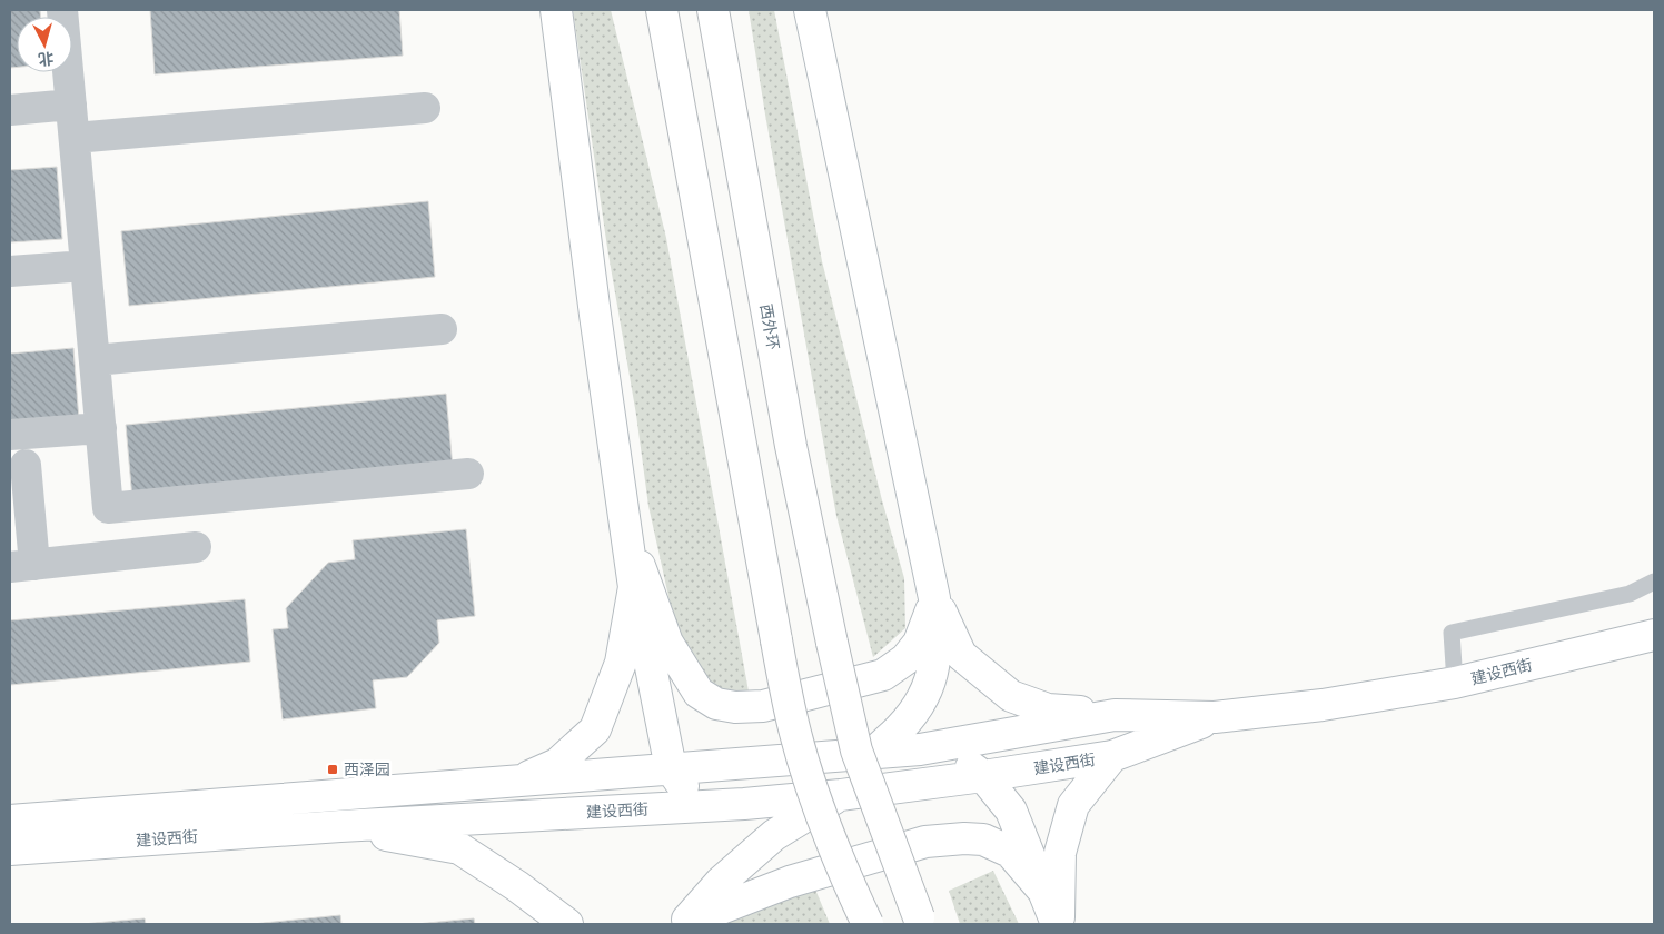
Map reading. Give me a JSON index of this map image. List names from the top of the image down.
{
  "streets": {
    "main road": ["西外环", "建设西街"]
  },
  "places": {
    "transit": ["西泽园"]
  },
  "north": "bottom"
}
